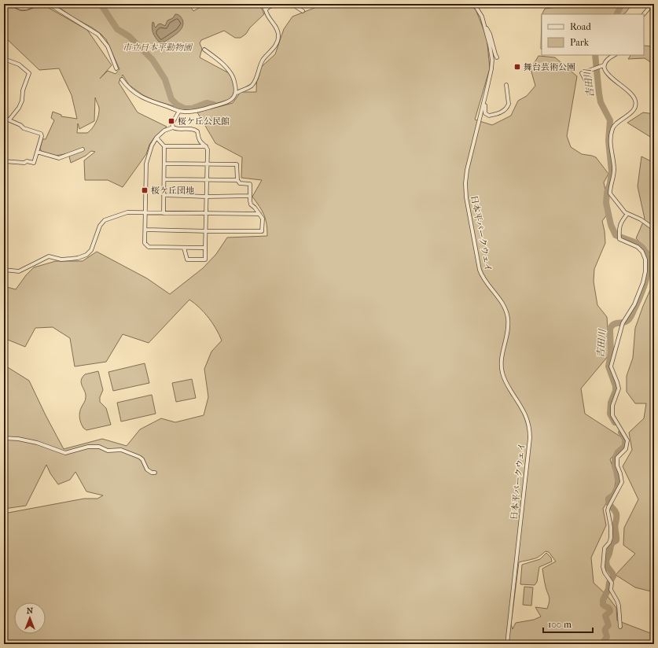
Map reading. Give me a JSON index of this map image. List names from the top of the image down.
{
  "streets": {
    "street": ["日本平パークウェイ"]
  },
  "water": ["吉田川"],
  "parks": ["市立日本平動物園"],
  "places": {
    "transit": ["舞台芸術公園", "桜ケ丘公民館", "桜ケ丘団地"]
  },
  "legend": ["Road", "Park"],
  "scale_bar": "100 m",
  "north": "top"
}
